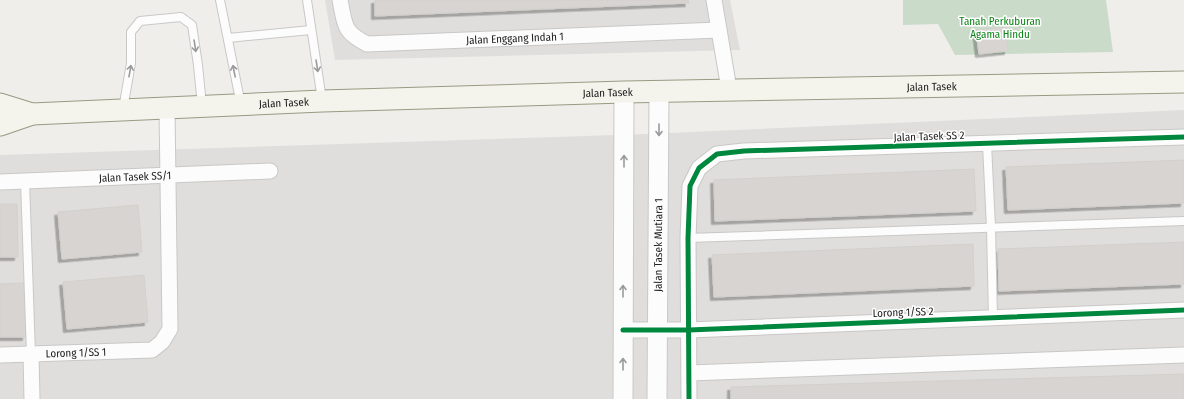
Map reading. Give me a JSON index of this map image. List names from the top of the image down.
{
  "streets": {
    "main road": ["Jalan Tasek"],
    "street": [
      "Jalan Enggang Indah 1",
      "Jalan Tasek SS 2",
      "Jalan Tasek SS/1",
      "Jalan Tasek Mutiara 1",
      "Lorong 1/SS 2",
      "Lorong 1/SS 1"
    ]
  },
  "crossings": [
    ["Jalan Tasek", "Jalan Tasek Mutiara 1"],
    ["Jalan Tasek SS/1", "Lorong 1/SS 1"],
    ["Jalan Tasek Mutiara 1", "Lorong 1/SS 2"]
  ],
  "parks": ["Tanah Perkuburan Agama Hindu"]
}
